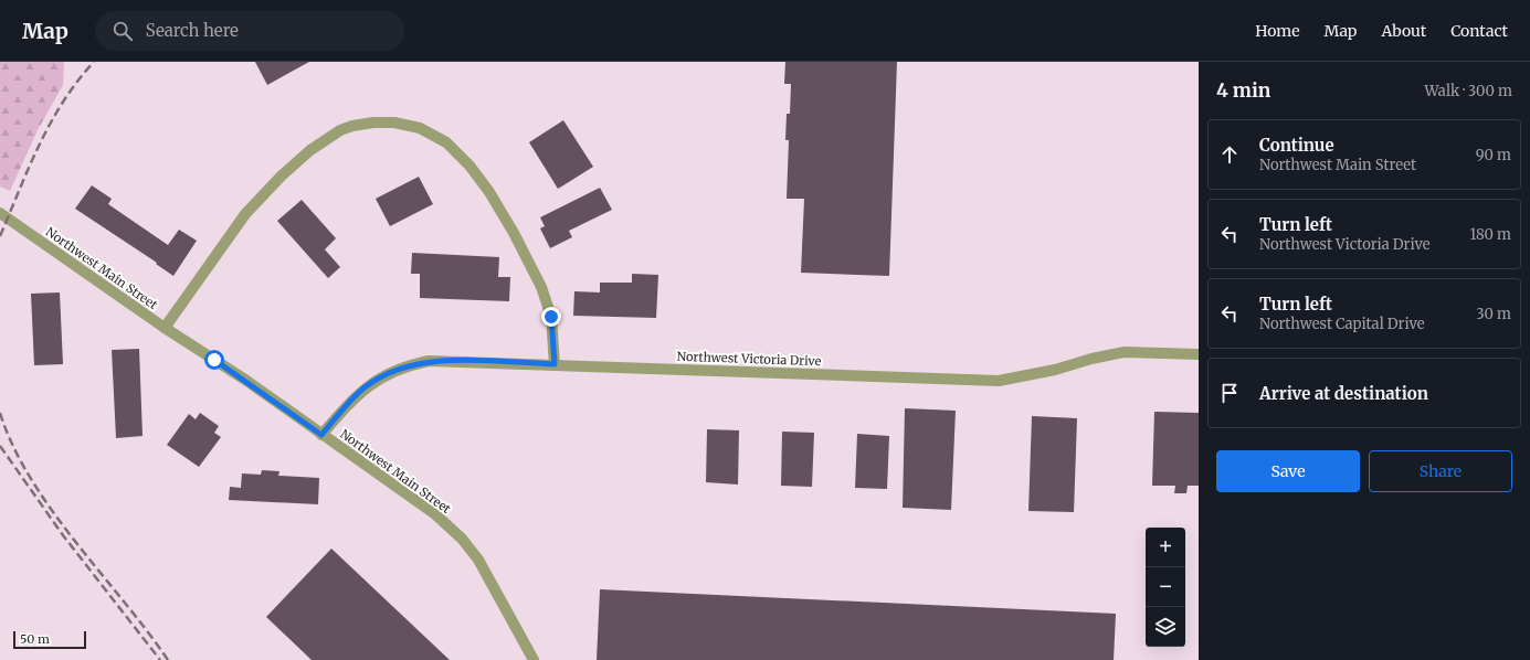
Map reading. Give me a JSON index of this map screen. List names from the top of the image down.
{
  "streets": {
    "street": ["Northwest Main Street", "Northwest Victoria Drive"]
  },
  "crossings": [
    ["Northwest Main Street", "Northwest Victoria Drive"]
  ],
  "scale_bar": "50 m",
  "page": {
    "header": "Map",
    "search": "Search here",
    "nav": [
      "Home",
      "Map",
      "About",
      "Contact"
    ],
    "heading": ["4 min", "Walk · 300 m"],
    "list": [
      ["Continue", "Northwest Main Street", "90 m"],
      ["Turn left", "Northwest Victoria Drive", "180 m"],
      ["Turn left", "Northwest Capital Drive", "30 m"],
      "Arrive at destination"
    ],
    "buttons": ["Save", "Share"],
    "map_buttons": ["+", "−"],
    "scale": "50 m"
  }
}
